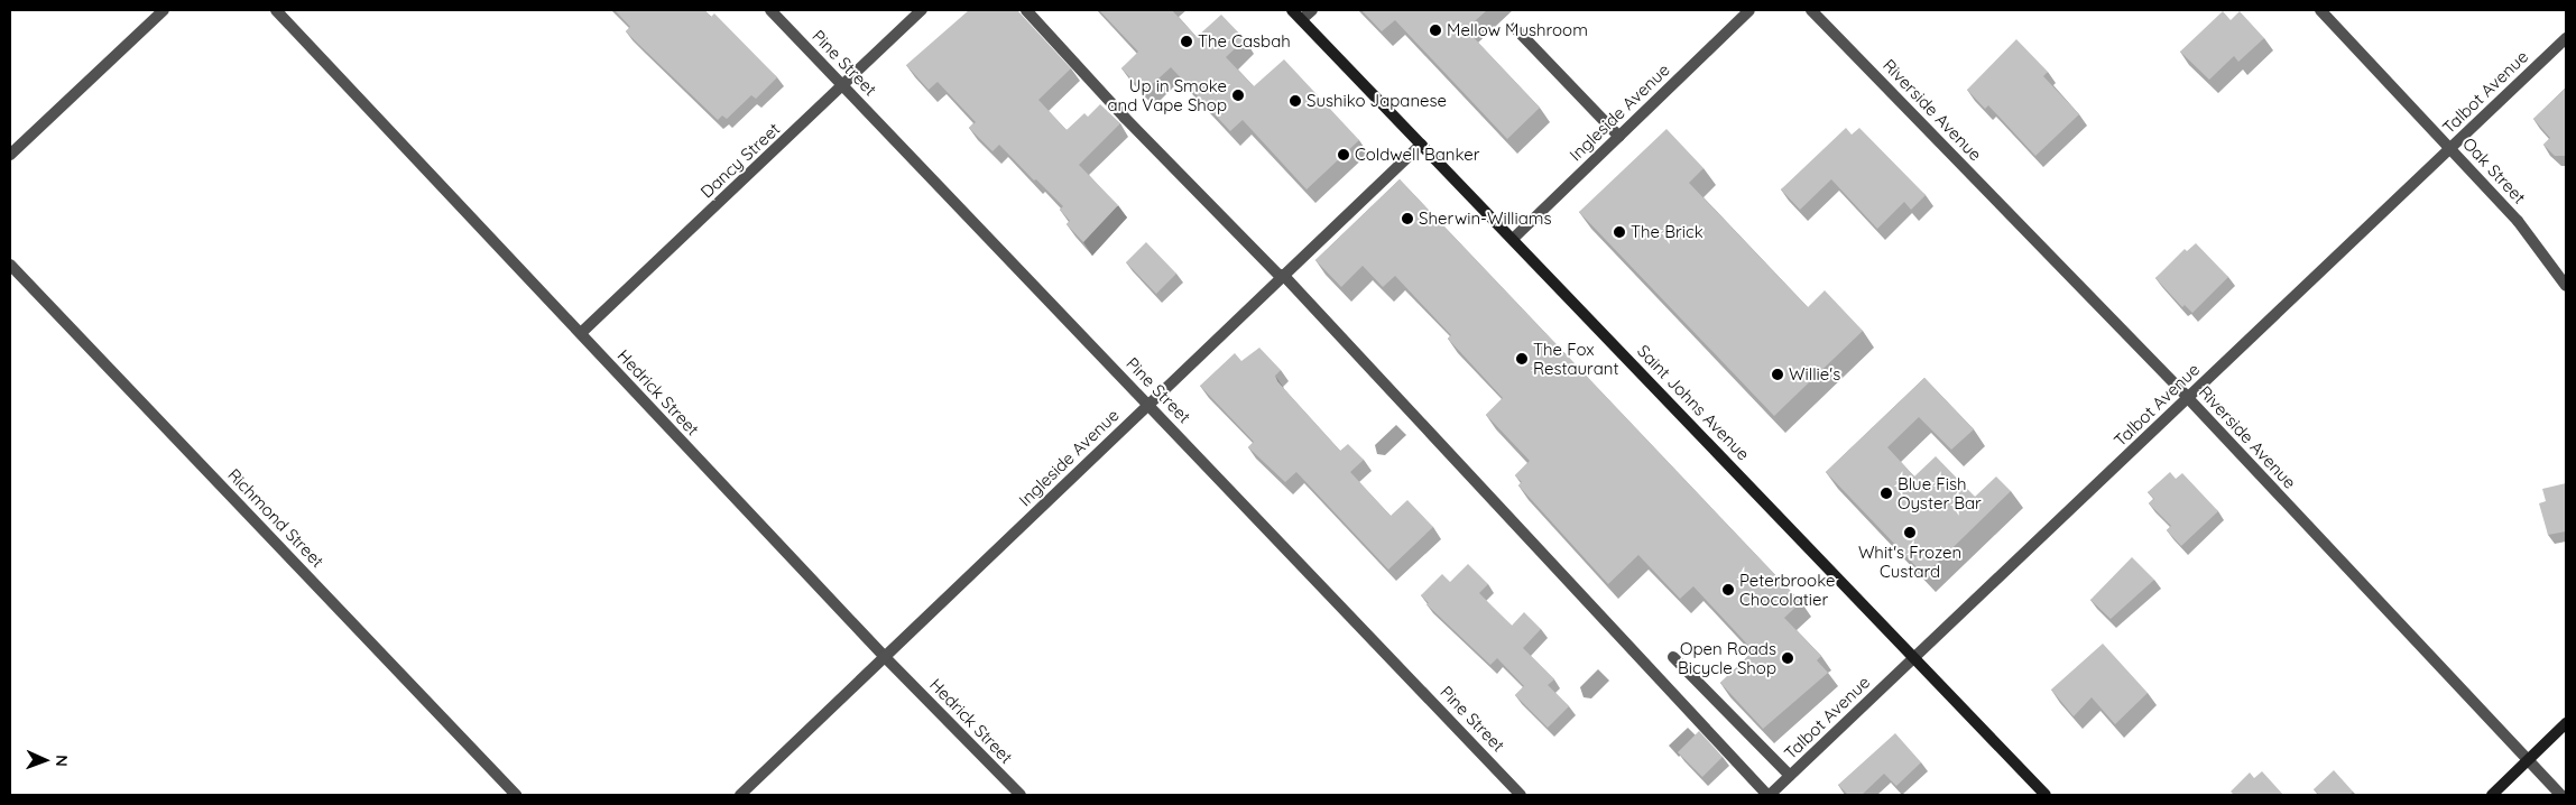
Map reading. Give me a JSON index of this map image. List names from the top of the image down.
{
  "streets": {
    "main road": ["Saint Johns Avenue"],
    "street": [
      "Pine Street",
      "Talbot Avenue",
      "Riverside Avenue",
      "Ingleside Avenue",
      "Dancy Street",
      "Oak Street",
      "Hedrick Street",
      "Richmond Street"
    ]
  },
  "crossings": [
    ["Pine Street", "Ingleside Avenue"],
    ["Pine Street", "Dancy Street"],
    ["Talbot Avenue", "Riverside Avenue"],
    ["Talbot Avenue", "Oak Street"],
    ["Talbot Avenue", "Saint Johns Avenue"],
    ["Ingleside Avenue", "Hedrick Street"],
    ["Ingleside Avenue", "Saint Johns Avenue"],
    ["Dancy Street", "Hedrick Street"]
  ],
  "places": [
    "Mellow Mushroom",
    "The Casbah",
    "Up in Smoke and Vape Shop",
    "Sushiko Japanese",
    "Coldwell Banker",
    "Sherwin-Williams",
    "The Brick",
    "The Fox Restaurant",
    "Willie's",
    "Blue Fish Oyster Bar",
    "Whit's Frozen Custard",
    "Peterbrooke Chocolatier",
    "Open Roads Bicycle Shop"
  ],
  "north": "right"
}
